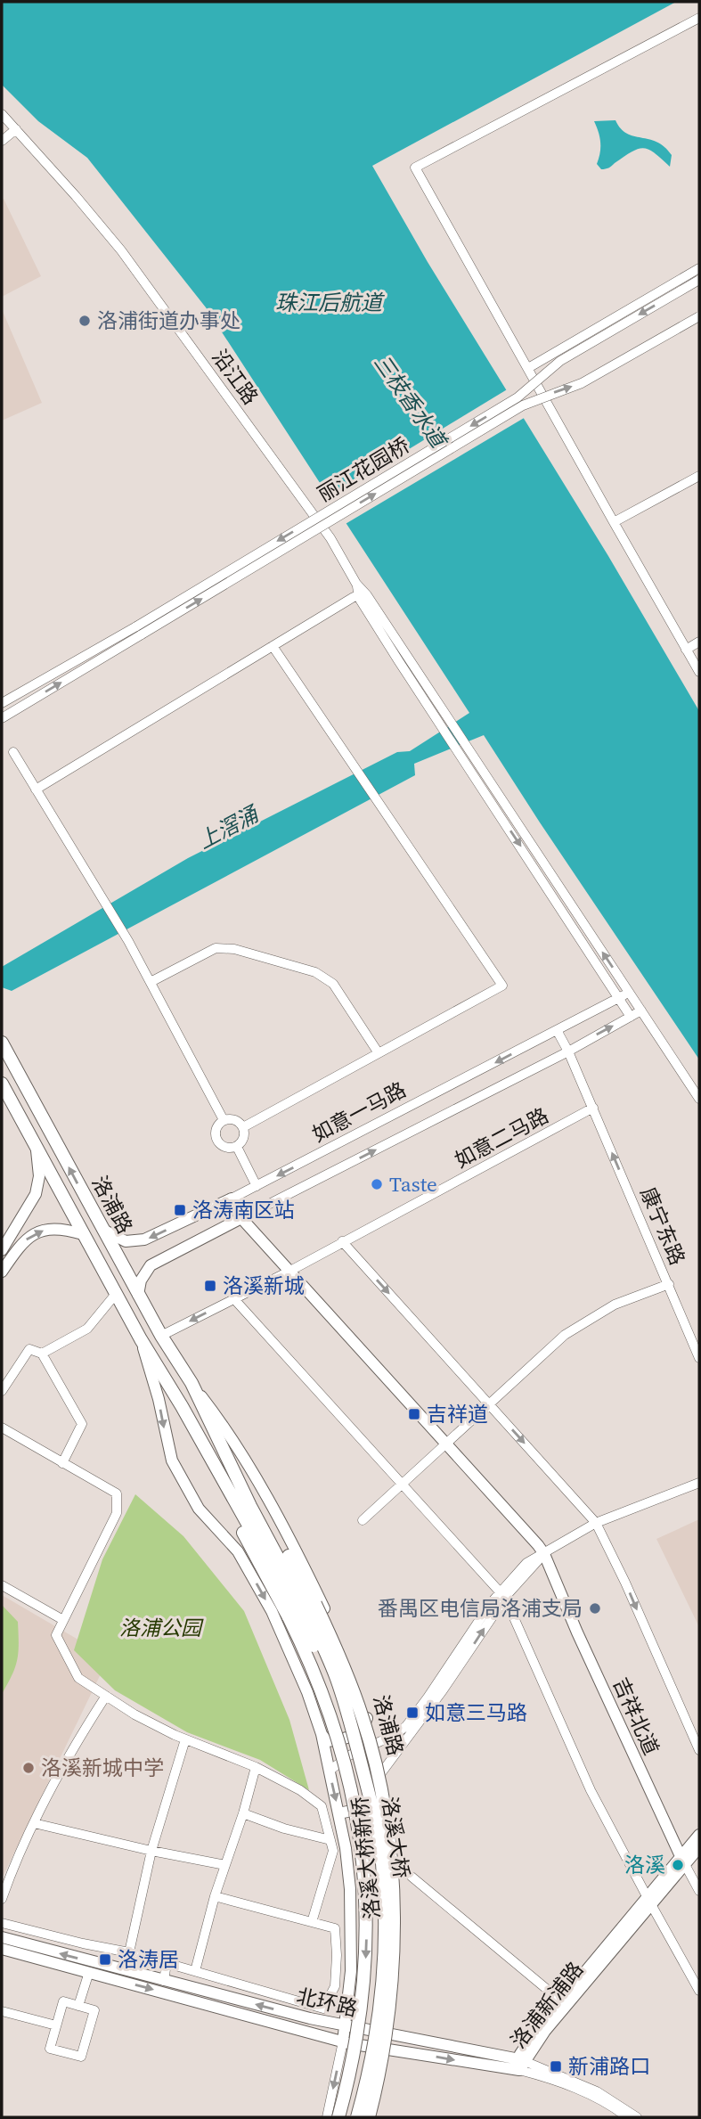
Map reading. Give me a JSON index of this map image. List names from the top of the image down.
{
  "streets": {
    "highway": ["洛浦路", "洛溪大桥", "洛溪大桥新桥"],
    "main road": [
      "如意一马路",
      "吉祥北道",
      "北环路",
      "洛浦新浦路"
    ],
    "street": [
      "沿江路",
      "丽江花园桥",
      "如意二马路",
      "康宁东路"
    ]
  },
  "crossings": [
    ["如意一马路", "洛浦路"],
    ["如意一马路", "康宁东路"],
    ["如意二马路", "洛浦路"],
    ["如意二马路", "康宁东路"],
    ["洛浦路", "洛溪大桥新桥"],
    ["洛浦路", "北环路"],
    ["吉祥北道", "洛浦新浦路"],
    ["洛溪大桥", "洛溪大桥新桥"],
    ["北环路", "洛浦新浦路"]
  ],
  "one_way": ["康宁东路"],
  "water": ["珠江后航道", "三枝香水道", "上滘涌"],
  "parks": ["洛浦公园"],
  "places": {
    "other": [
      "洛浦街道办事处",
      "Taste",
      "番禺区电信局洛浦支局",
      "洛溪新城中学",
      "洛溪"
    ],
    "transit": [
      "洛涛南区站",
      "洛溪新城",
      "吉祥道",
      "如意三马路",
      "洛涛居",
      "新浦路口"
    ]
  }
}
